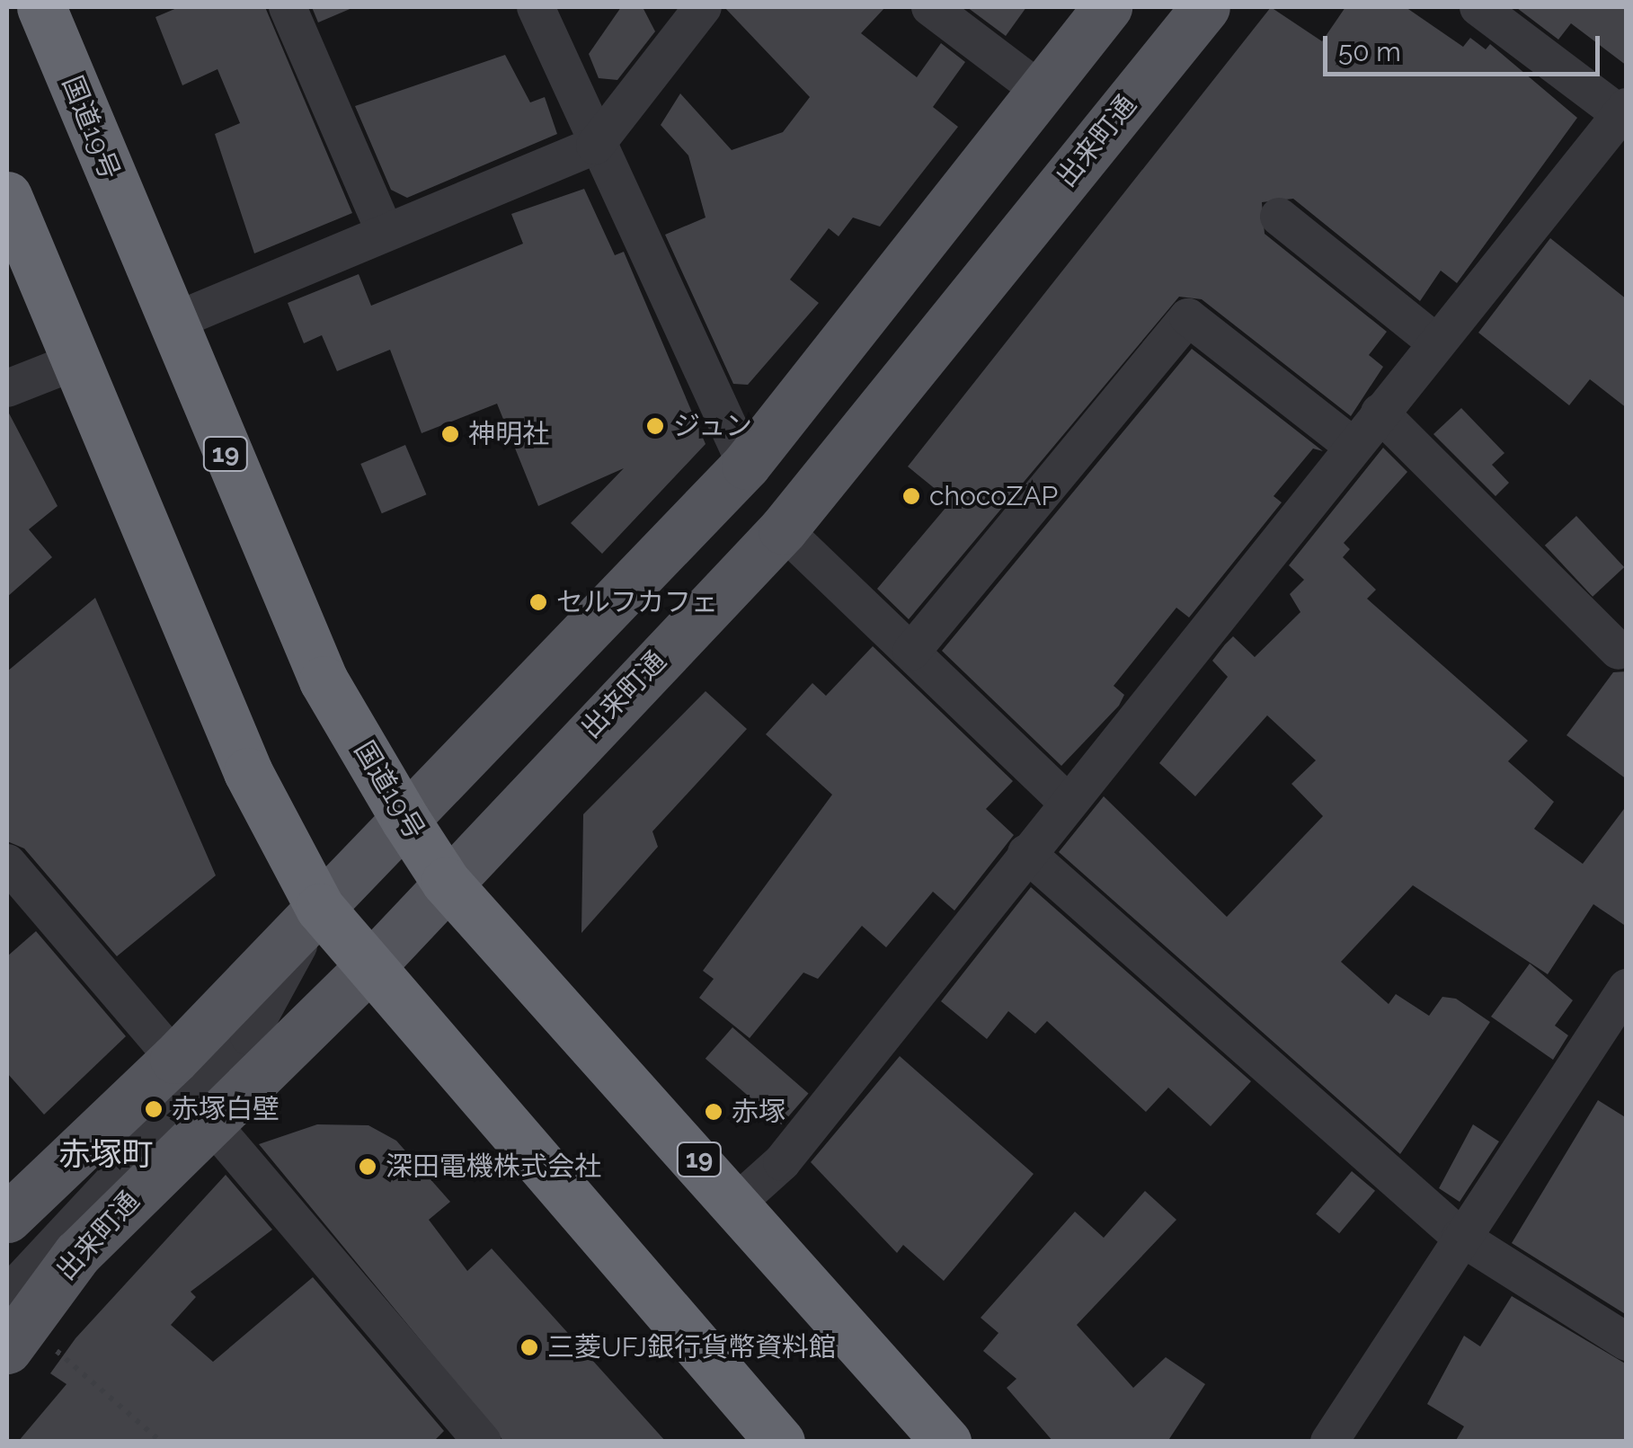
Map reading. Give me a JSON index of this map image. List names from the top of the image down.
{
  "streets": {
    "highway": ["国道19号", "19"],
    "main road": ["出来町通"]
  },
  "crossings": [
    ["国道19号", "出来町通"]
  ],
  "districts": ["赤塚町"],
  "places": [
    "ジュン",
    "神明社",
    "chocoZAP",
    "セルフカフェ",
    "赤塚白壁",
    "赤塚",
    "深田電機株式会社",
    "三菱UFJ銀行貨幣資料館"
  ],
  "scale_bar": "50 m"
}
